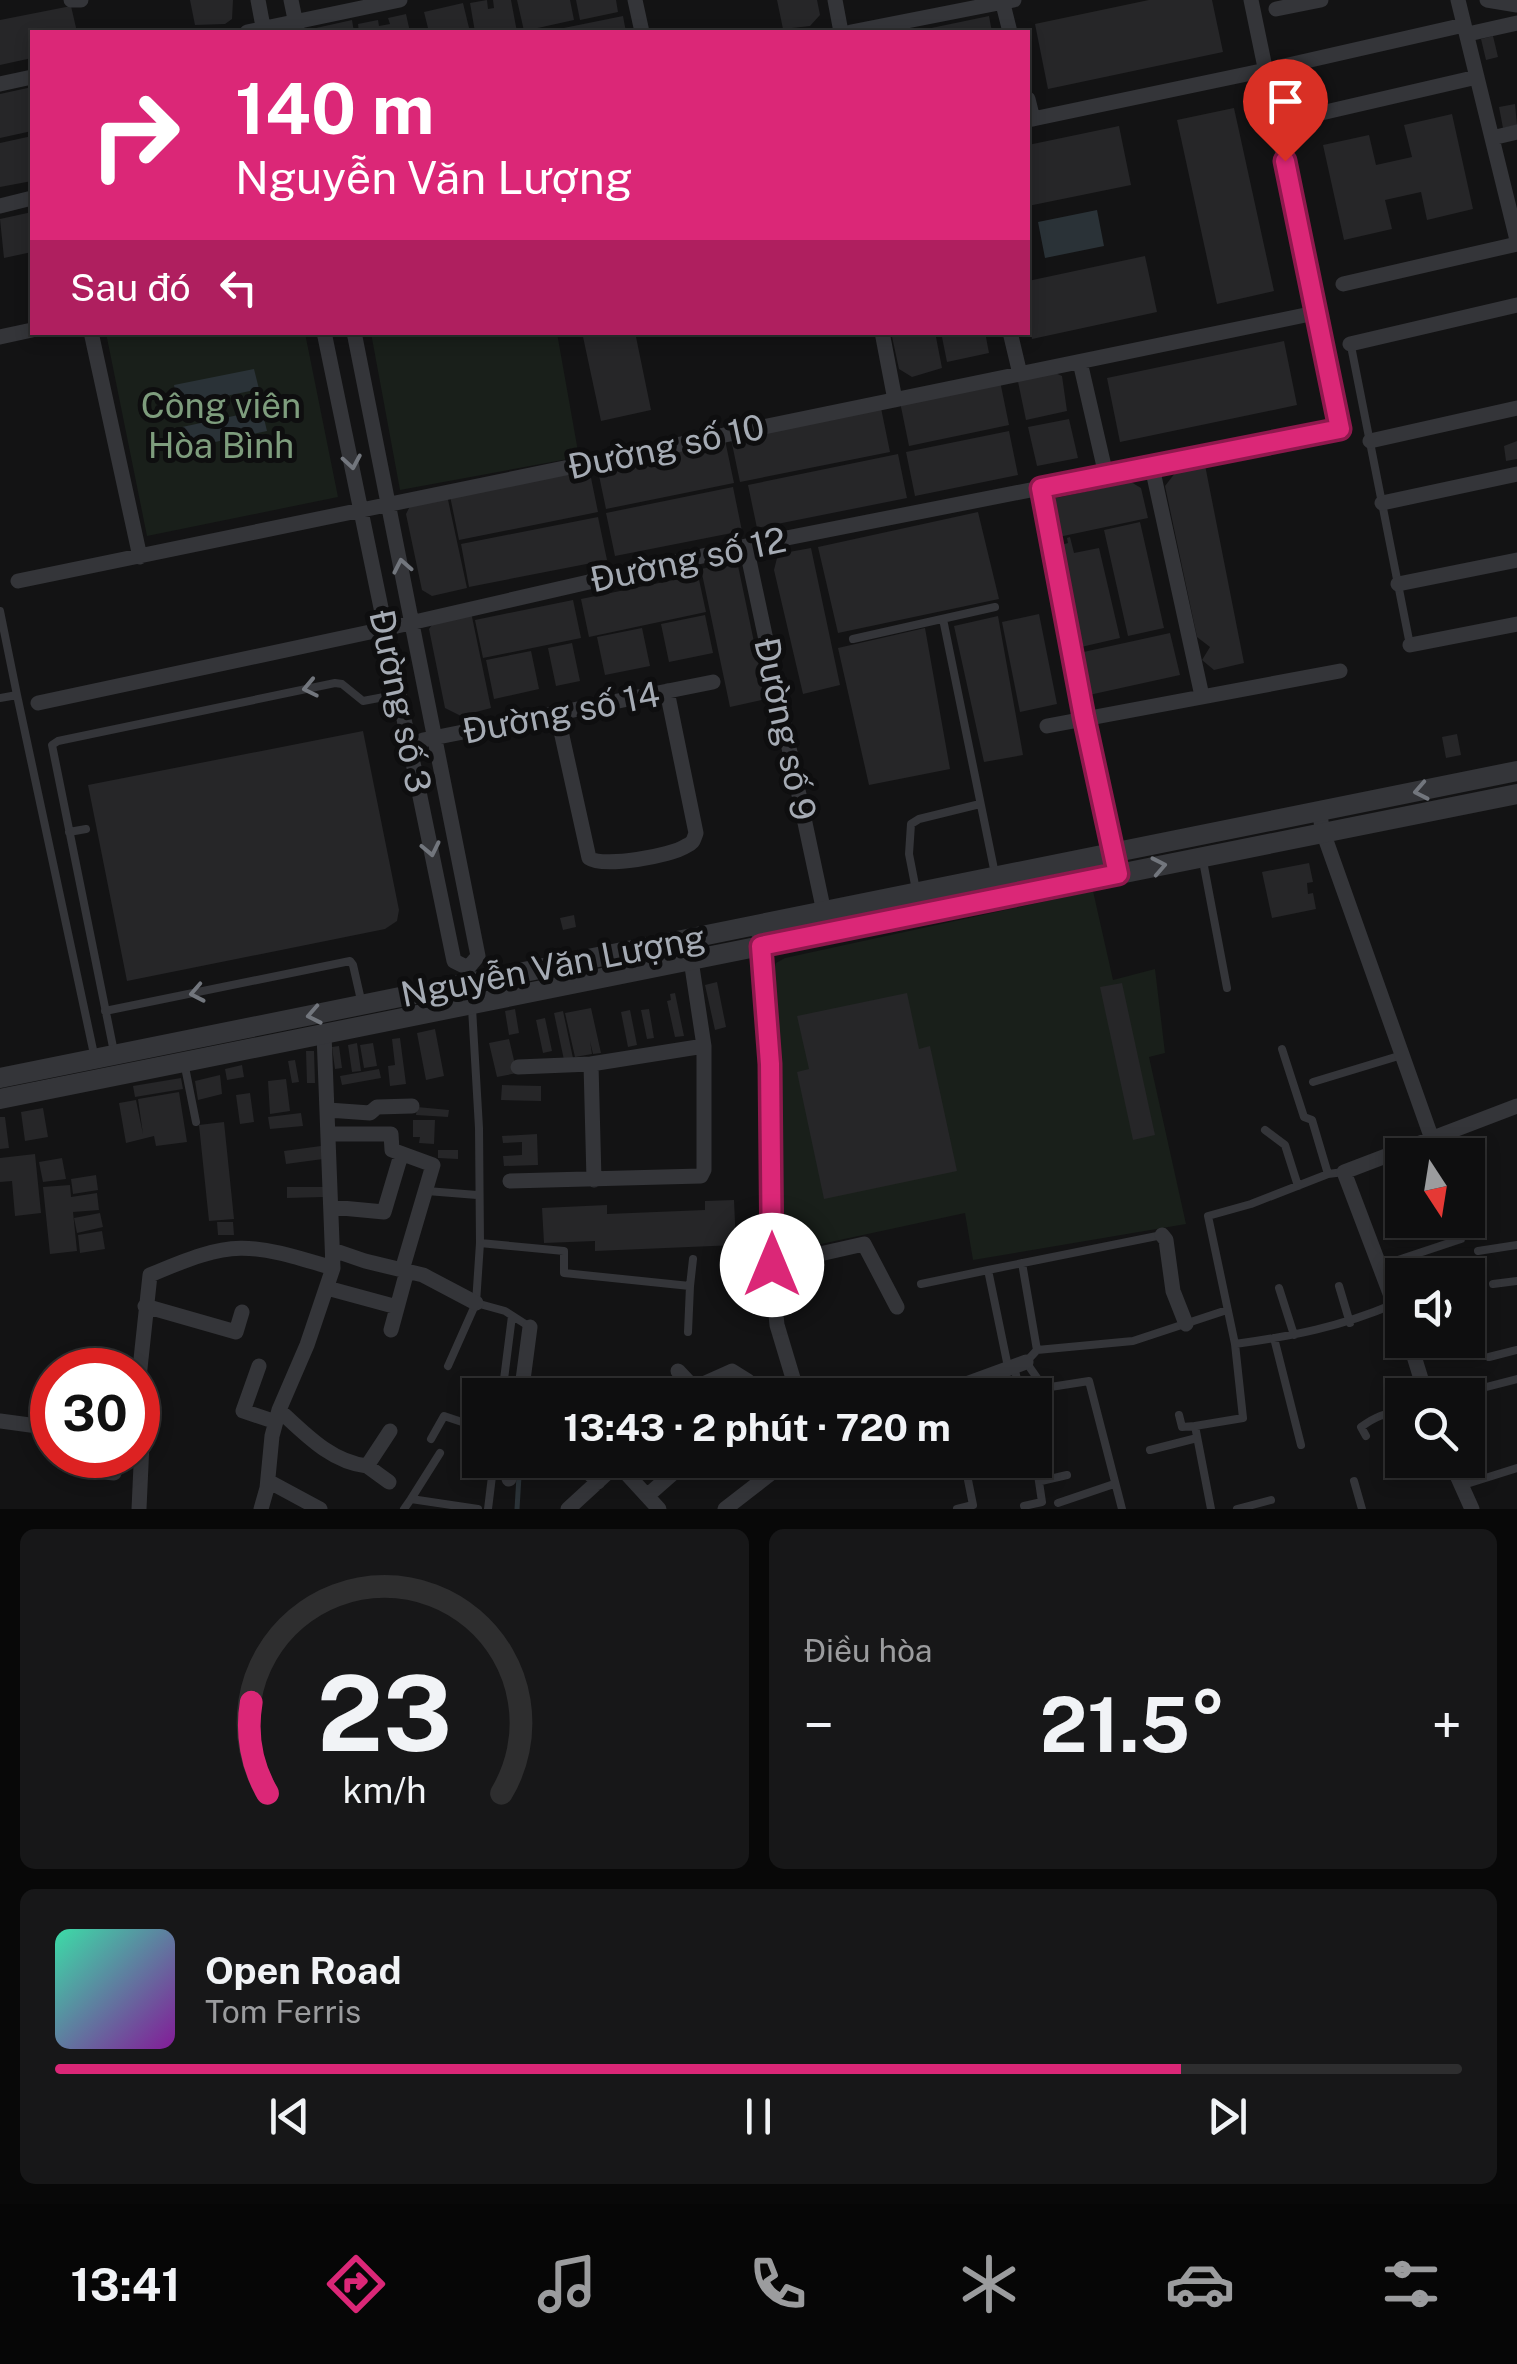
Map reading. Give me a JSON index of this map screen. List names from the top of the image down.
{
  "streets": {
    "street": [
      "Đường số 10",
      "Đường số 12",
      "Đường số 3",
      "Đường số 14",
      "Đường số 9",
      "Nguyễn Văn Lượng"
    ]
  },
  "crossings": [
    ["Đường số 10", "Đường số 12"],
    ["Đường số 10", "Đường số 3"],
    ["Đường số 12", "Đường số 3"],
    ["Đường số 12", "Đường số 9"],
    ["Đường số 3", "Đường số 14"],
    ["Đường số 3", "Nguyễn Văn Lượng"],
    ["Đường số 9", "Nguyễn Văn Lượng"]
  ],
  "parks": ["Công viên Hòa Bình"],
  "north": "bottom",
  "page": {
    "turn": ["140 m", "Nguyễn Văn Lượng"],
    "then": "Sau đó",
    "limit": "30",
    "trip": "13:43 · 2 phút · 720 m",
    "tile": "Điều hòa",
    "heat": ["−", "21.5°", "+"],
    "song": ["Open Road", "Tom Ferris"],
    "tabs": "13:41",
    "gauge": ["23", "km/h"]
  }
}
